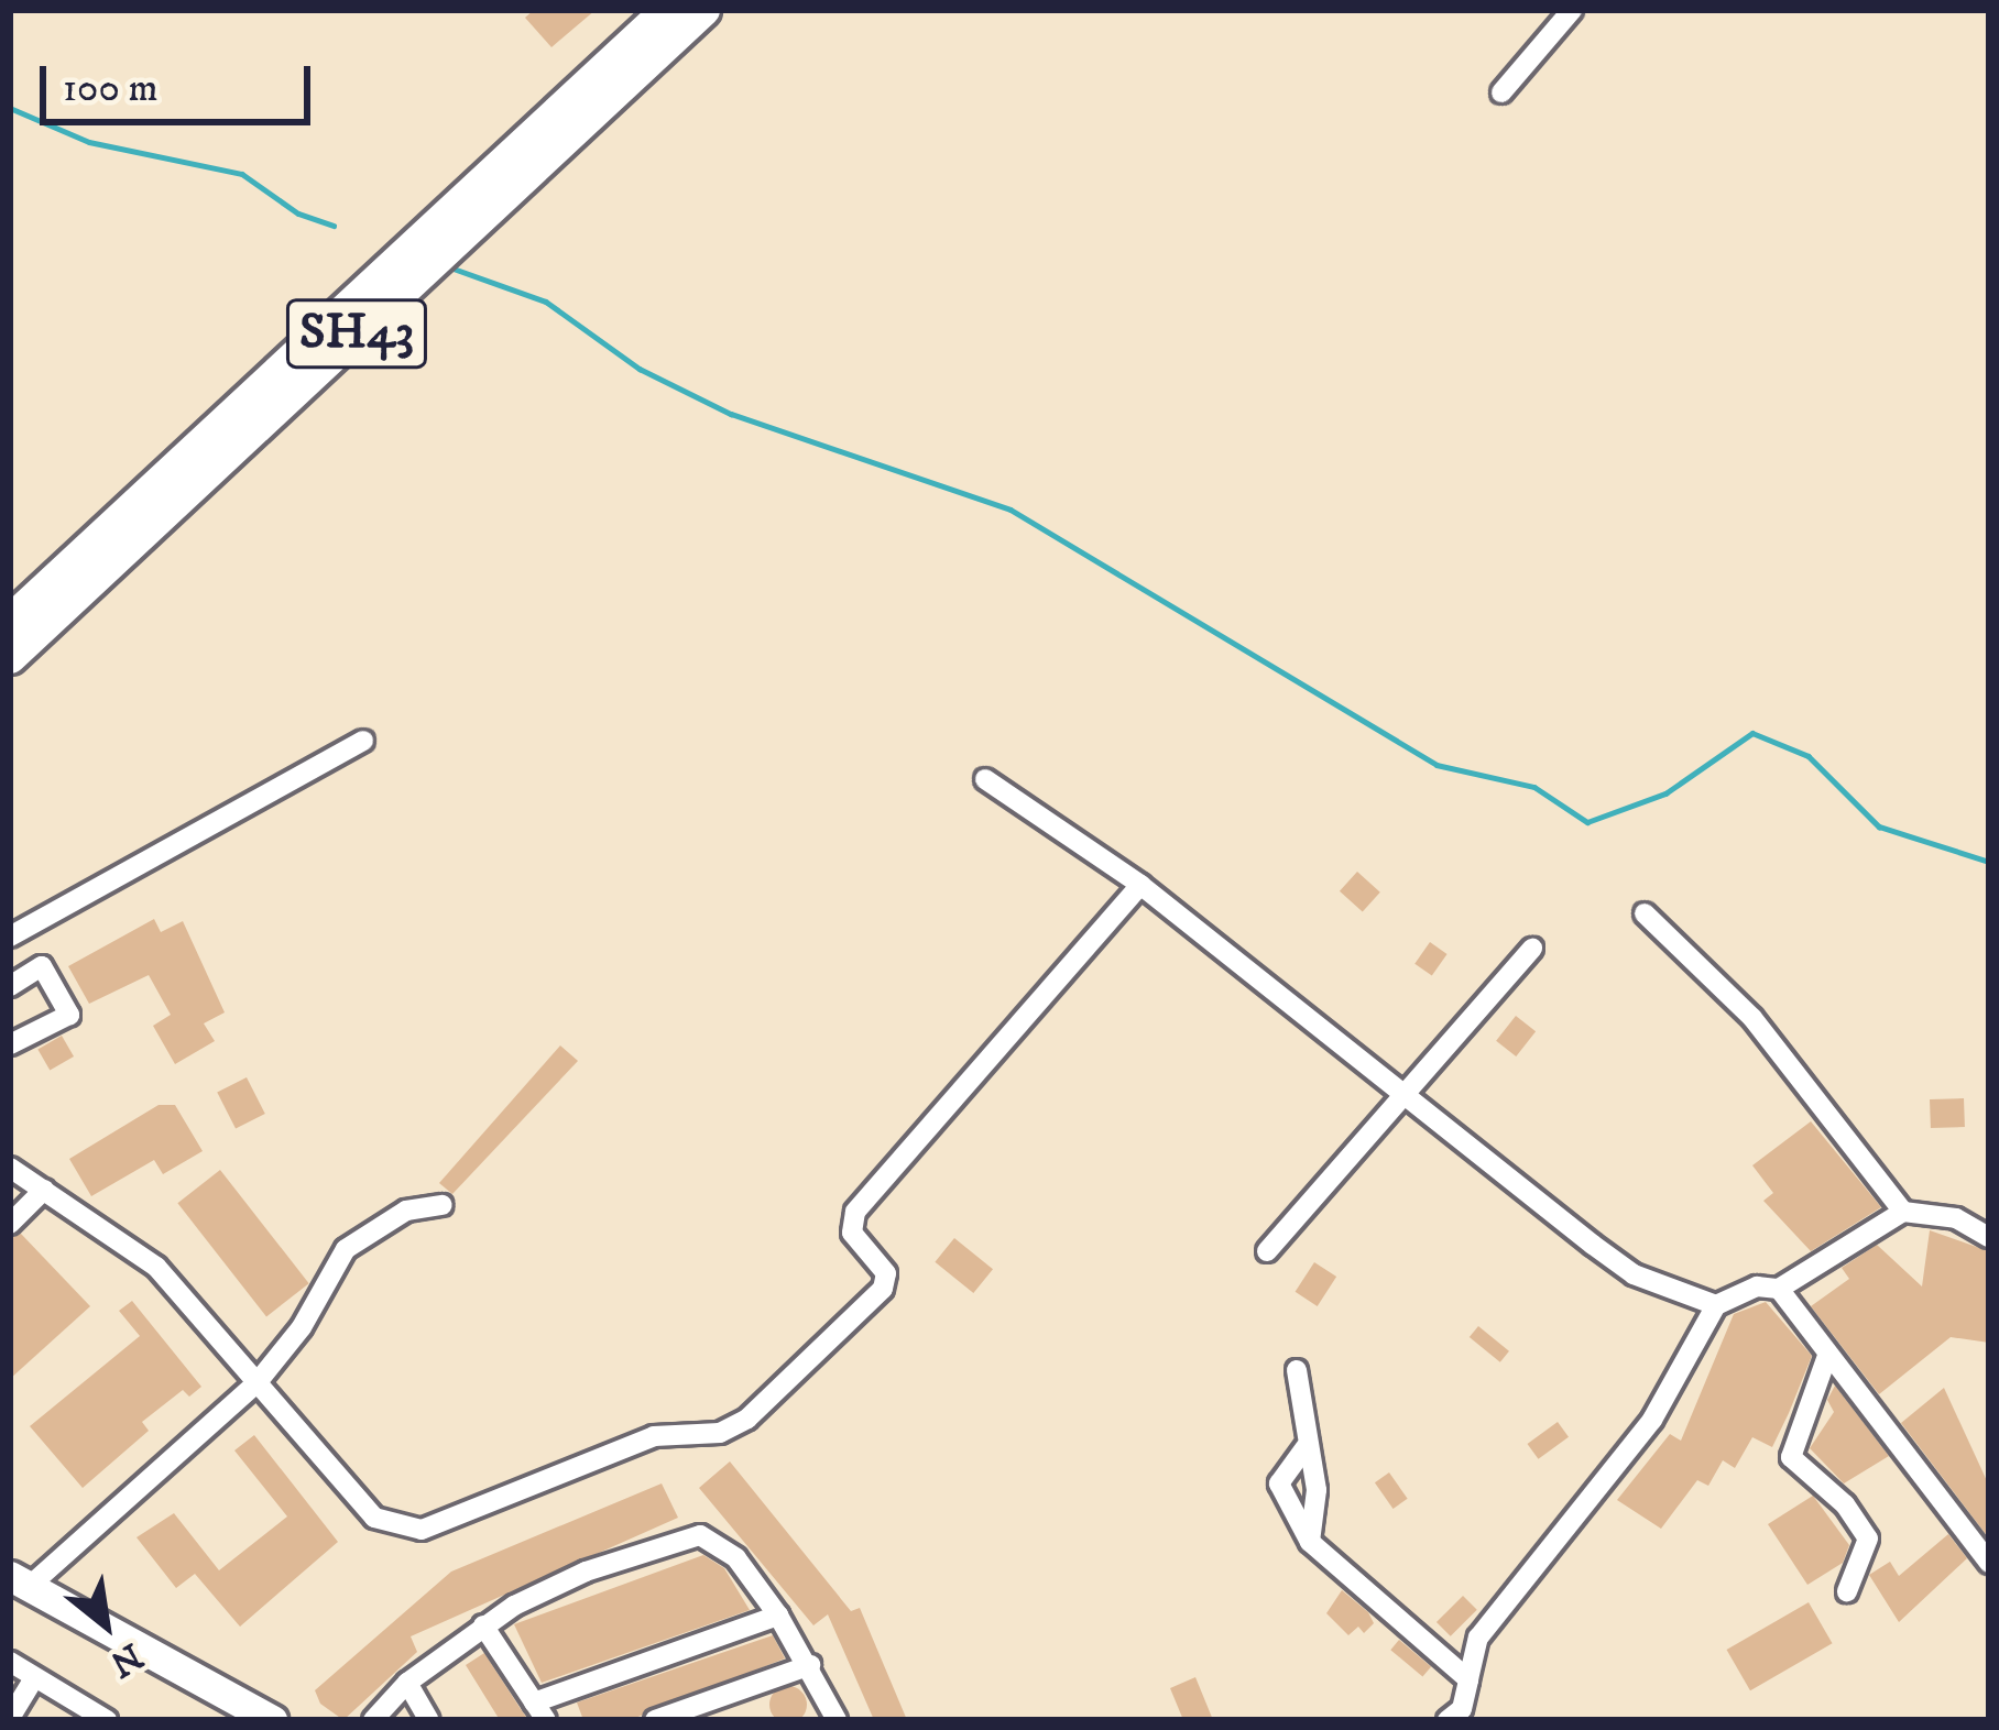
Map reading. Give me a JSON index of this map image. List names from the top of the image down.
{
  "streets": {
    "main road": ["SH43"]
  },
  "scale_bar": "100 m",
  "north": "bottom right"
}
